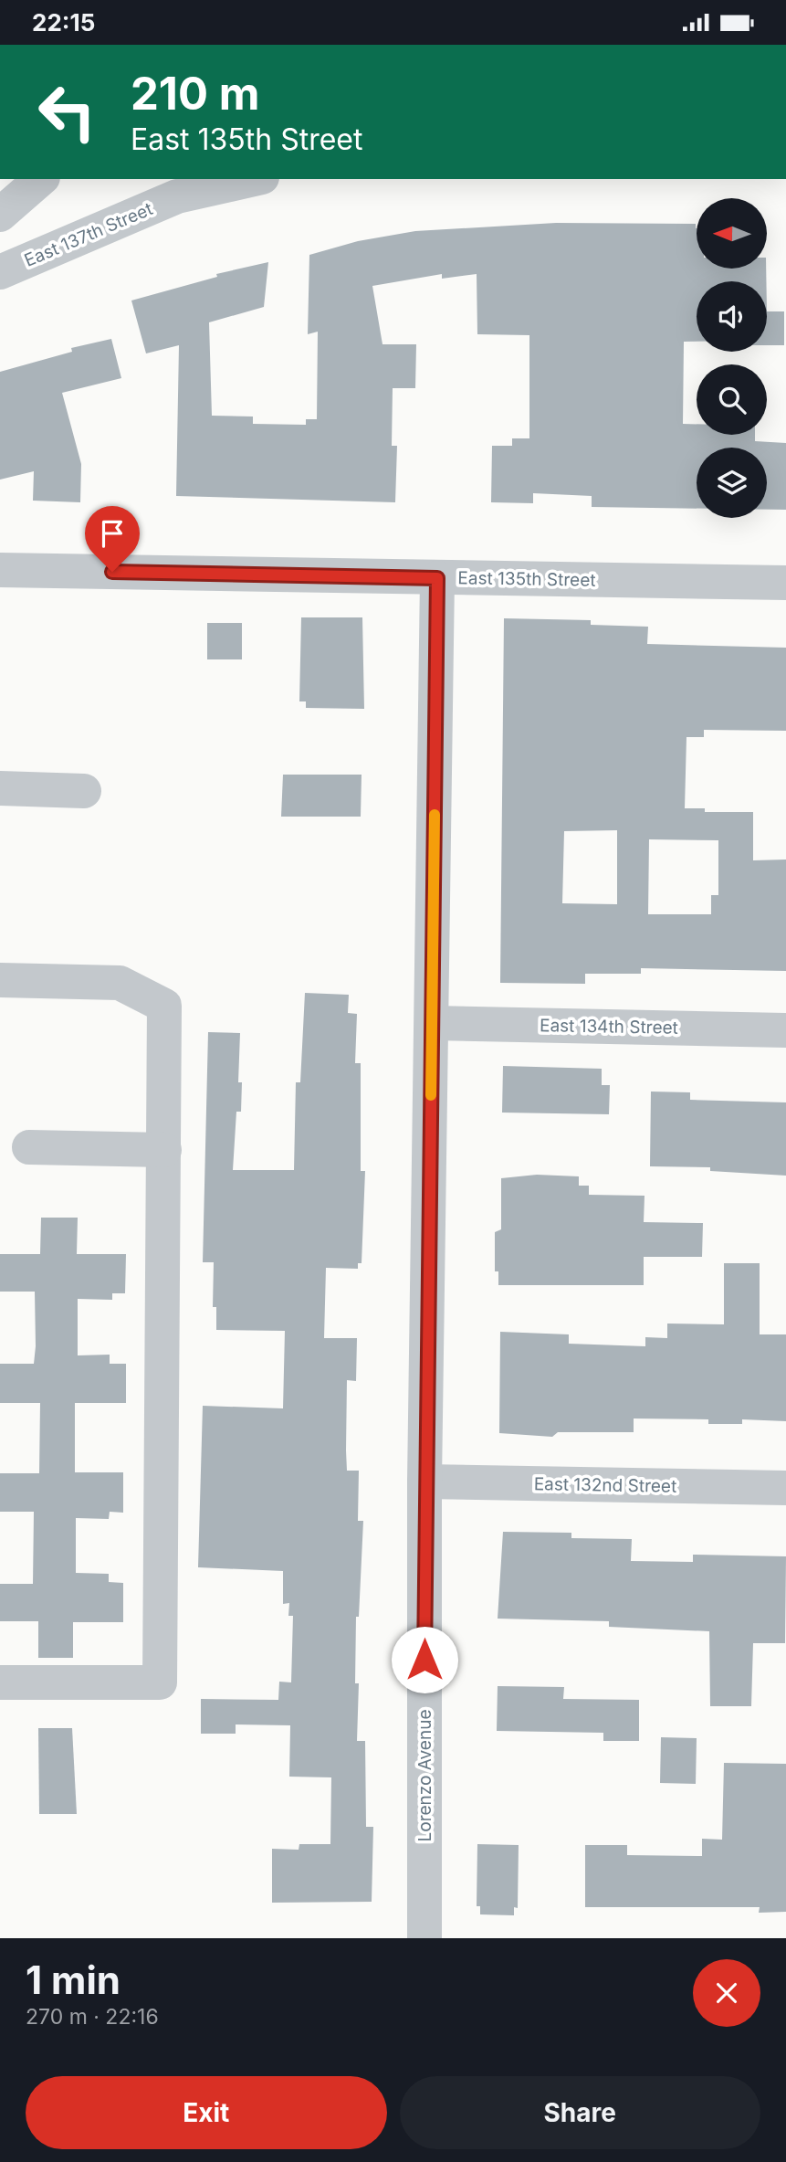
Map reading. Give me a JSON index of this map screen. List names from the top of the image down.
{
  "streets": {
    "street": [
      "East 137th Street",
      "East 135th Street",
      "East 134th Street",
      "East 132nd Street",
      "Lorenzo Avenue"
    ]
  },
  "crossings": [
    ["East 135th Street", "Lorenzo Avenue"],
    ["East 134th Street", "Lorenzo Avenue"],
    ["East 132nd Street", "Lorenzo Avenue"]
  ],
  "north": "left",
  "page": {
    "status": "22:15",
    "turn": ["210 m", "East 135th Street"],
    "heading": ["1 min", "270 m · 22:16"],
    "buttons": ["Exit", "Share"]
  }
}
